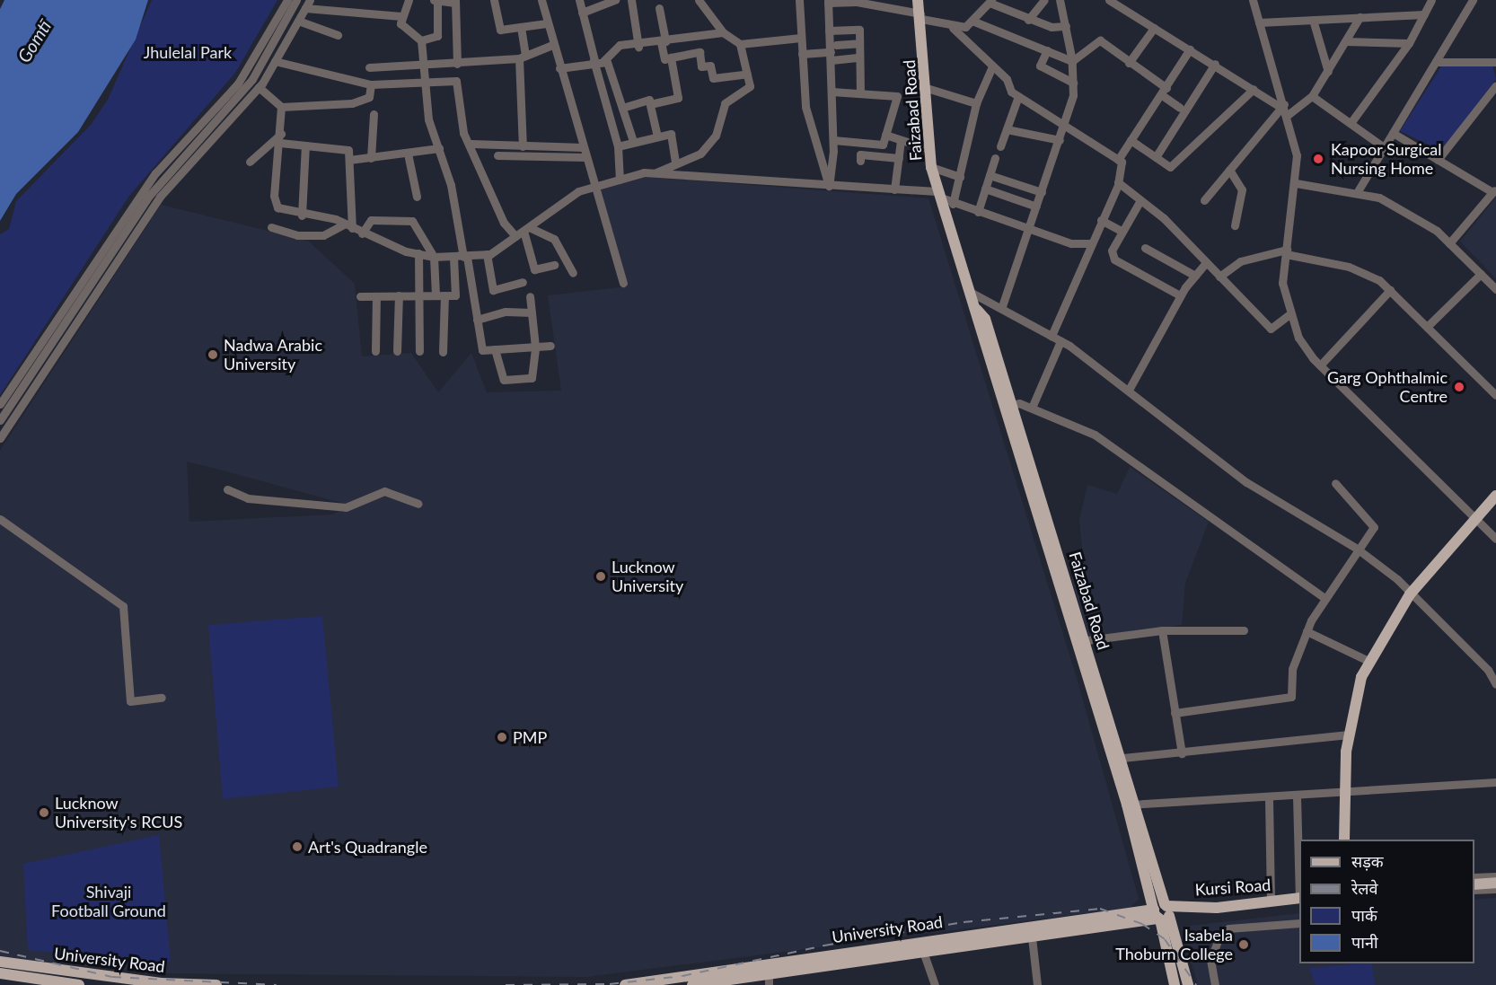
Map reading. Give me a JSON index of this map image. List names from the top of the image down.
{
  "streets": {
    "main road": ["Faizabad Road", "Kursi Road", "University Road"]
  },
  "crossings": [
    ["Faizabad Road", "Kursi Road"],
    ["Faizabad Road", "University Road"],
    ["Kursi Road", "University Road"]
  ],
  "water": ["Gomtī"],
  "parks": ["Jhulelal Park", "Shivaji Football Ground"],
  "places": [
    "Kapoor Surgical Nursing Home",
    "Nadwa Arabic University",
    "Garg Ophthalmic Centre",
    "Lucknow University",
    "PMP",
    "Lucknow University's RCUS",
    "Art's Quadrangle",
    "Isabela Thoburn College"
  ],
  "legend": [
    "सड़क",
    "रेलवे",
    "पार्क",
    "पानी"
  ]
}
